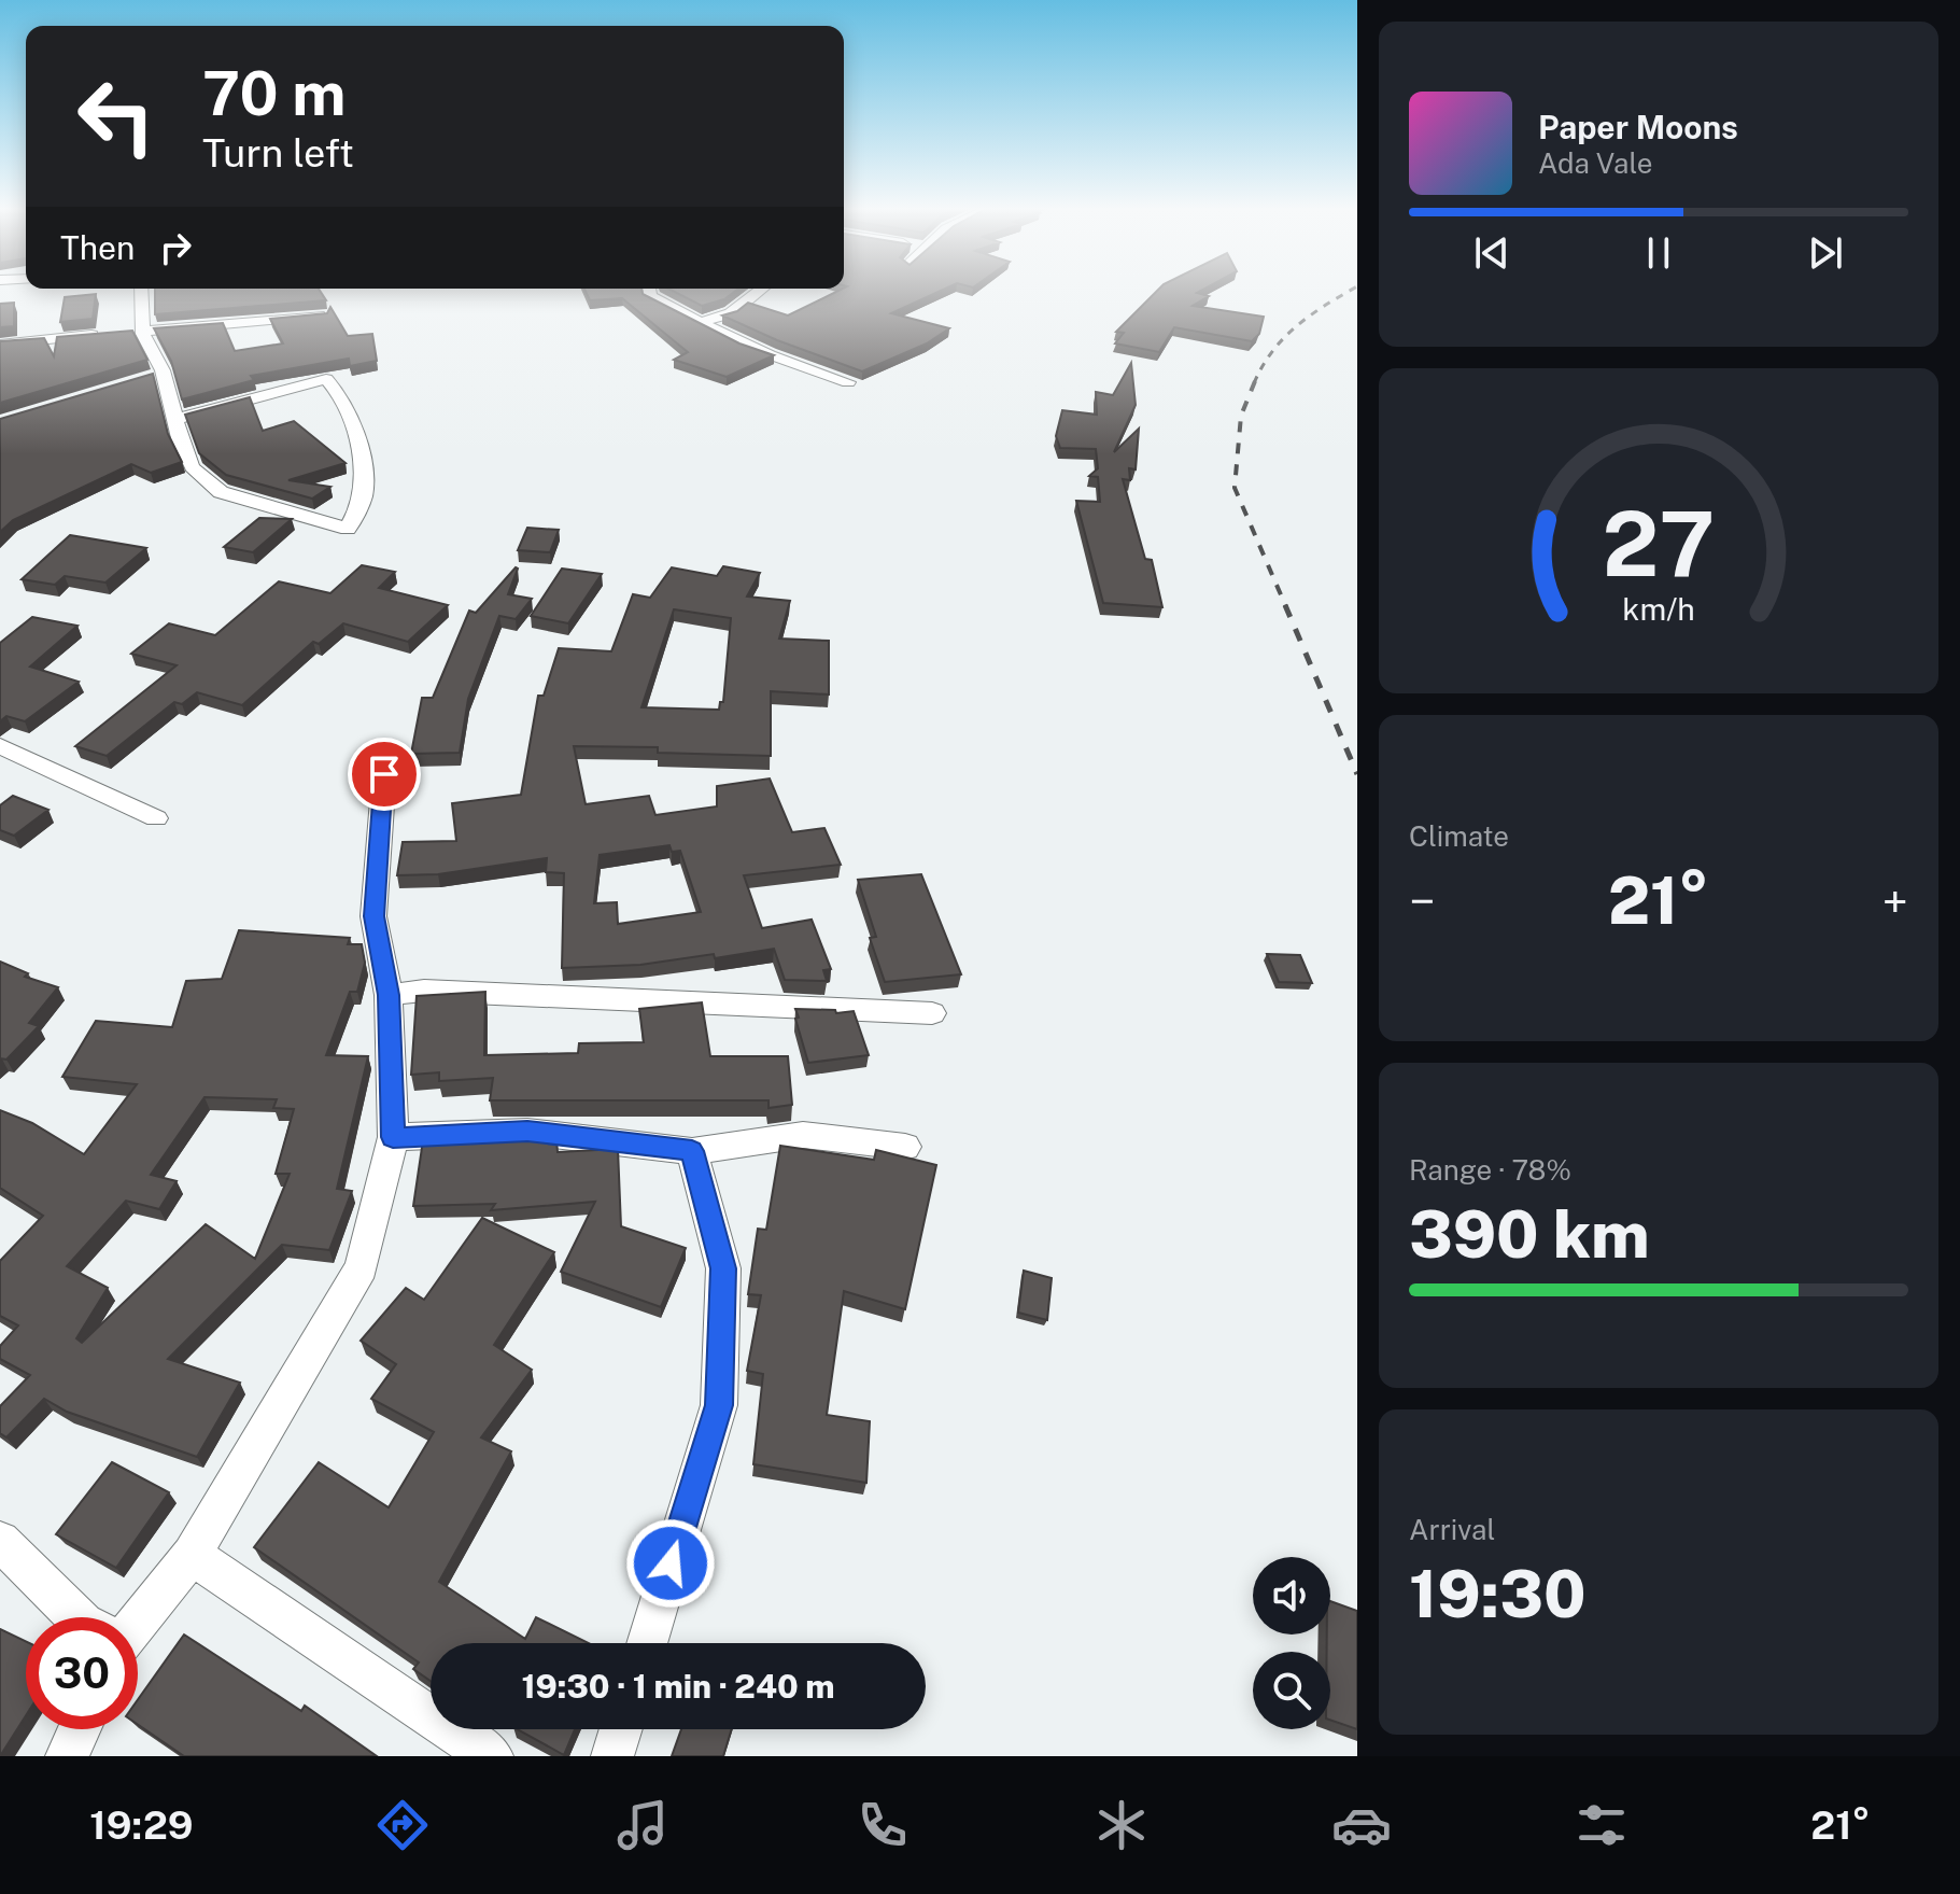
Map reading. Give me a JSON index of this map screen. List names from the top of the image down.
{
  "page": {
    "turn": ["70 m", "Turn left"],
    "song": ["Paper Moons", "Ada Vale"],
    "then": "Then",
    "tile": [
      "Climate",
      ["Range · 78%", "390 km"],
      ["Arrival", "19:30"]
    ],
    "heat": ["−", "21°", "+"],
    "limit": "30",
    "trip": "19:30 · 1 min · 240 m",
    "tabs": ["19:29", "21°"],
    "gauge": ["27", "km/h"]
  }
}
